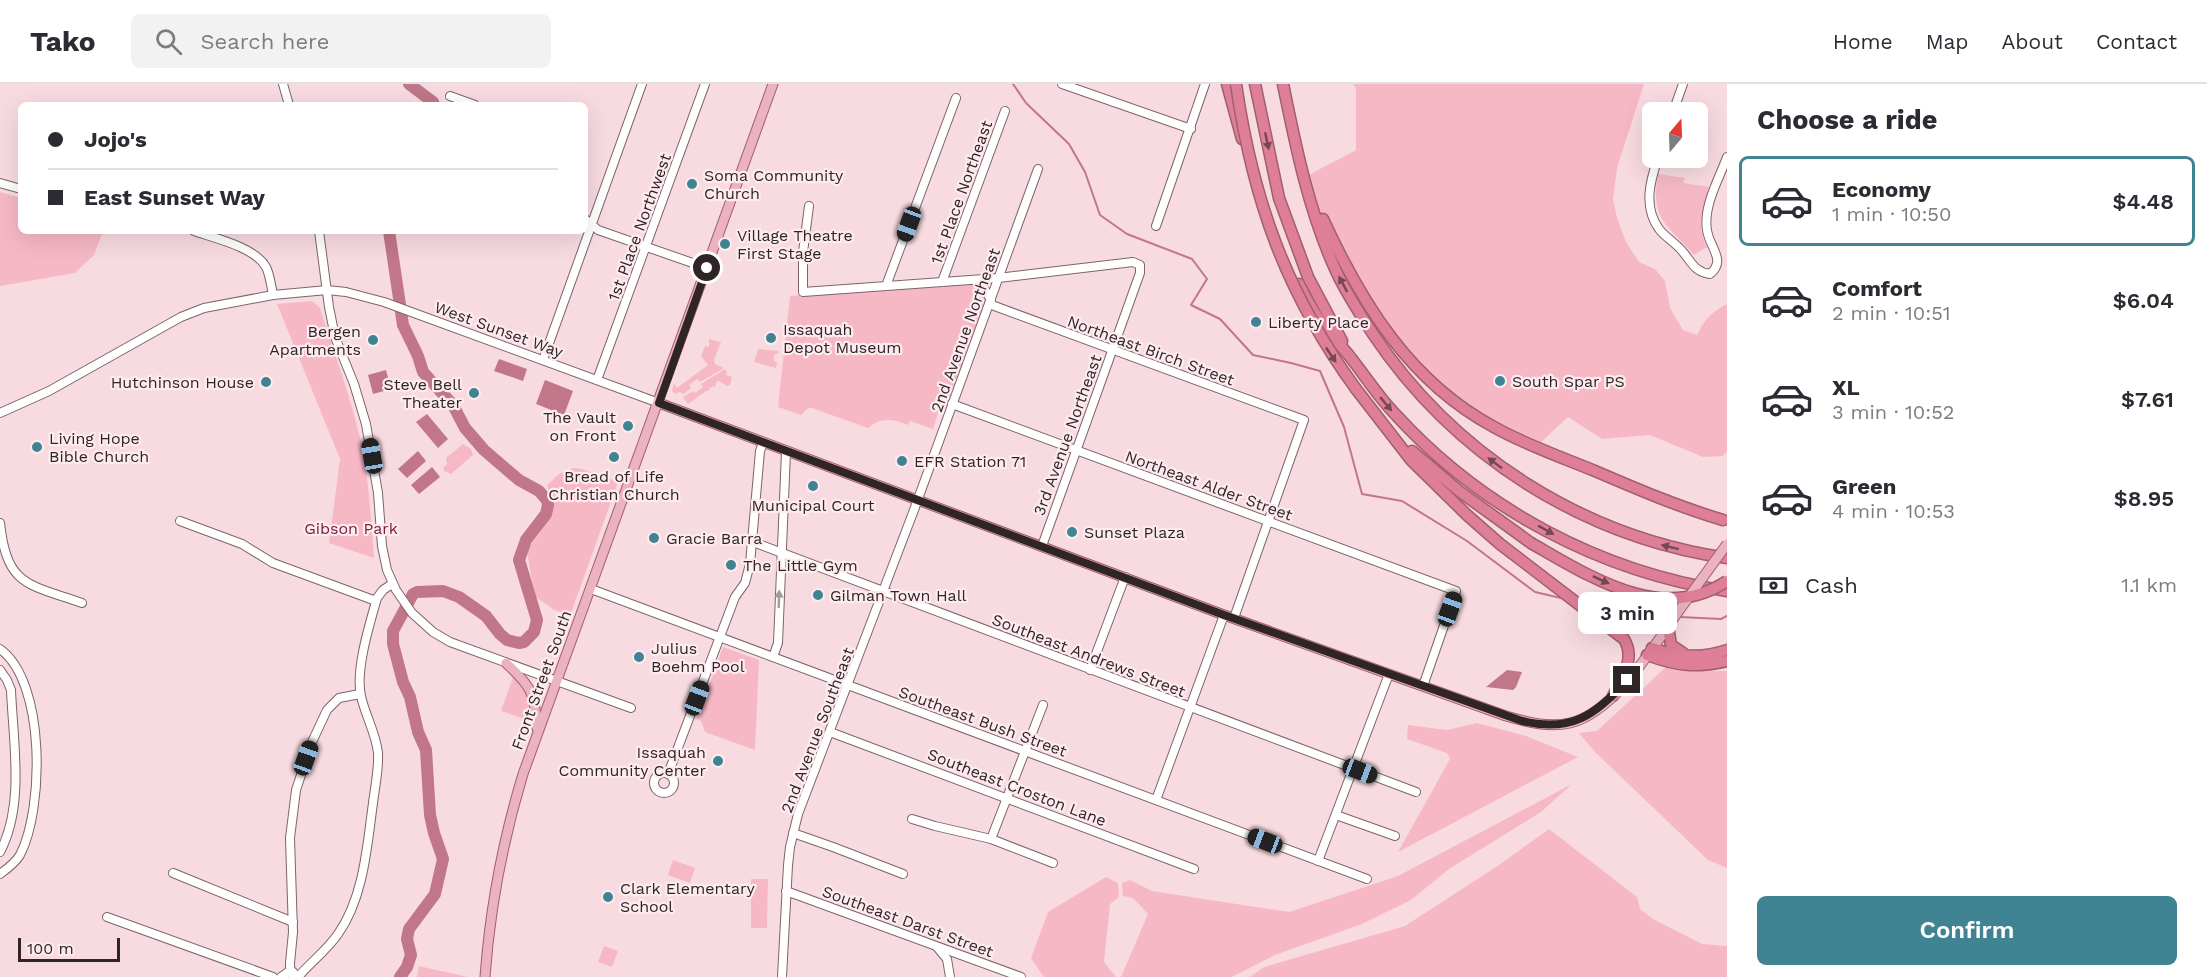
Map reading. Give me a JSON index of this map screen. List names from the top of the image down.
{
  "streets": {
    "main road": ["Front Street South"],
    "street": [
      "1st Place Northeast",
      "1st Place Northwest",
      "West Sunset Way",
      "2nd Avenue Northeast",
      "Northeast Birch Street",
      "3rd Avenue Northeast",
      "Northeast Alder Street",
      "Southeast Andrews Street",
      "Southeast Bush Street",
      "2nd Avenue Southeast",
      "Southeast Croston Lane",
      "Southeast Darst Street"
    ]
  },
  "crossings": [
    ["1st Place Northwest", "West Sunset Way"],
    ["West Sunset Way", "Front Street South"],
    ["2nd Avenue Northeast", "Northeast Birch Street"],
    ["2nd Avenue Northeast", "3rd Avenue Northeast"],
    ["2nd Avenue Northeast", "Northeast Alder Street"],
    ["2nd Avenue Northeast", "2nd Avenue Southeast"],
    ["Northeast Birch Street", "3rd Avenue Northeast"],
    ["Northeast Birch Street", "Northeast Alder Street"],
    ["3rd Avenue Northeast", "Northeast Alder Street"],
    ["Southeast Andrews Street", "2nd Avenue Southeast"],
    ["Front Street South", "Southeast Bush Street"],
    ["Southeast Bush Street", "2nd Avenue Southeast"],
    ["2nd Avenue Southeast", "Southeast Croston Lane"],
    ["2nd Avenue Southeast", "Southeast Darst Street"]
  ],
  "parks": ["Gibson Park"],
  "places": [
    "Soma Community Church",
    "Village Theatre First Stage",
    "Liberty Place",
    "Issaquah Depot Museum",
    "Bergen Apartments",
    "South Spar PS",
    "Hutchinson House",
    "Steve Bell Theater",
    "The Vault on Front",
    "Living Hope Bible Church",
    "Bread of Life Christian Church",
    "EFR Station 71",
    "Municipal Court",
    "Sunset Plaza",
    "Gracie Barra",
    "The Little Gym",
    "Gilman Town Hall",
    "Julius Boehm Pool",
    "Issaquah Community Center",
    "Clark Elementary School"
  ],
  "scale_bar": "100 m",
  "north": "top",
  "page": {
    "header": "Tako",
    "search": "Search here",
    "nav": [
      "Home",
      "Map",
      "About",
      "Contact"
    ],
    "heading": "Choose a ride",
    "banner": ["Jojo's", "East Sunset Way"],
    "list": [
      {
        "name": "Economy",
        "note": "1 min · 10:50",
        "value": "$4.48"
      },
      {
        "name": "Comfort",
        "note": "2 min · 10:51",
        "value": "$6.04"
      },
      {
        "name": "XL",
        "note": "3 min · 10:52",
        "value": "$7.61"
      },
      {
        "name": "Green",
        "note": "4 min · 10:53",
        "value": "$8.95"
      }
    ],
    "pay": ["Cash", "1.1 km"],
    "bubble": "3 min",
    "buttons": "Confirm",
    "scale": "100 m"
  }
}
